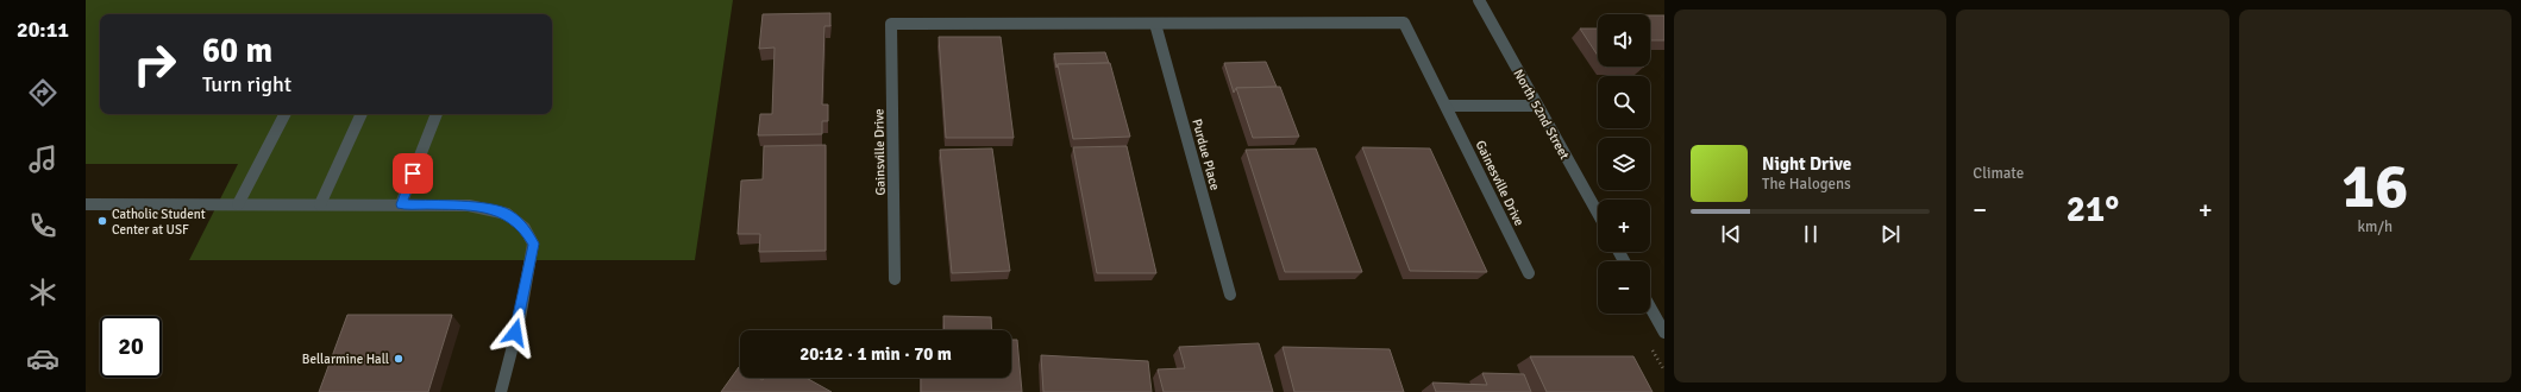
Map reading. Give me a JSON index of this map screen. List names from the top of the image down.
{
  "streets": {
    "street": [
      "North 52nd Street",
      "Gainsville Drive",
      "Purdue Place",
      "Gainesville Drive"
    ]
  },
  "crossings": [
    ["Gainsville Drive", "Gainesville Drive"],
    ["Purdue Place", "Gainesville Drive"]
  ],
  "places": ["Catholic Student Center at USF", "Bellarmine Hall"],
  "page": {
    "tabs": "20:11",
    "tile": [
      "Climate",
      ["16", "km/h"]
    ],
    "map_buttons": ["+", "−"],
    "turn": ["60 m", "Turn right"],
    "song": ["Night Drive", "The Halogens"],
    "heat": ["−", "21°", "+"],
    "limit": "20",
    "trip": "20:12 · 1 min · 70 m"
  }
}
